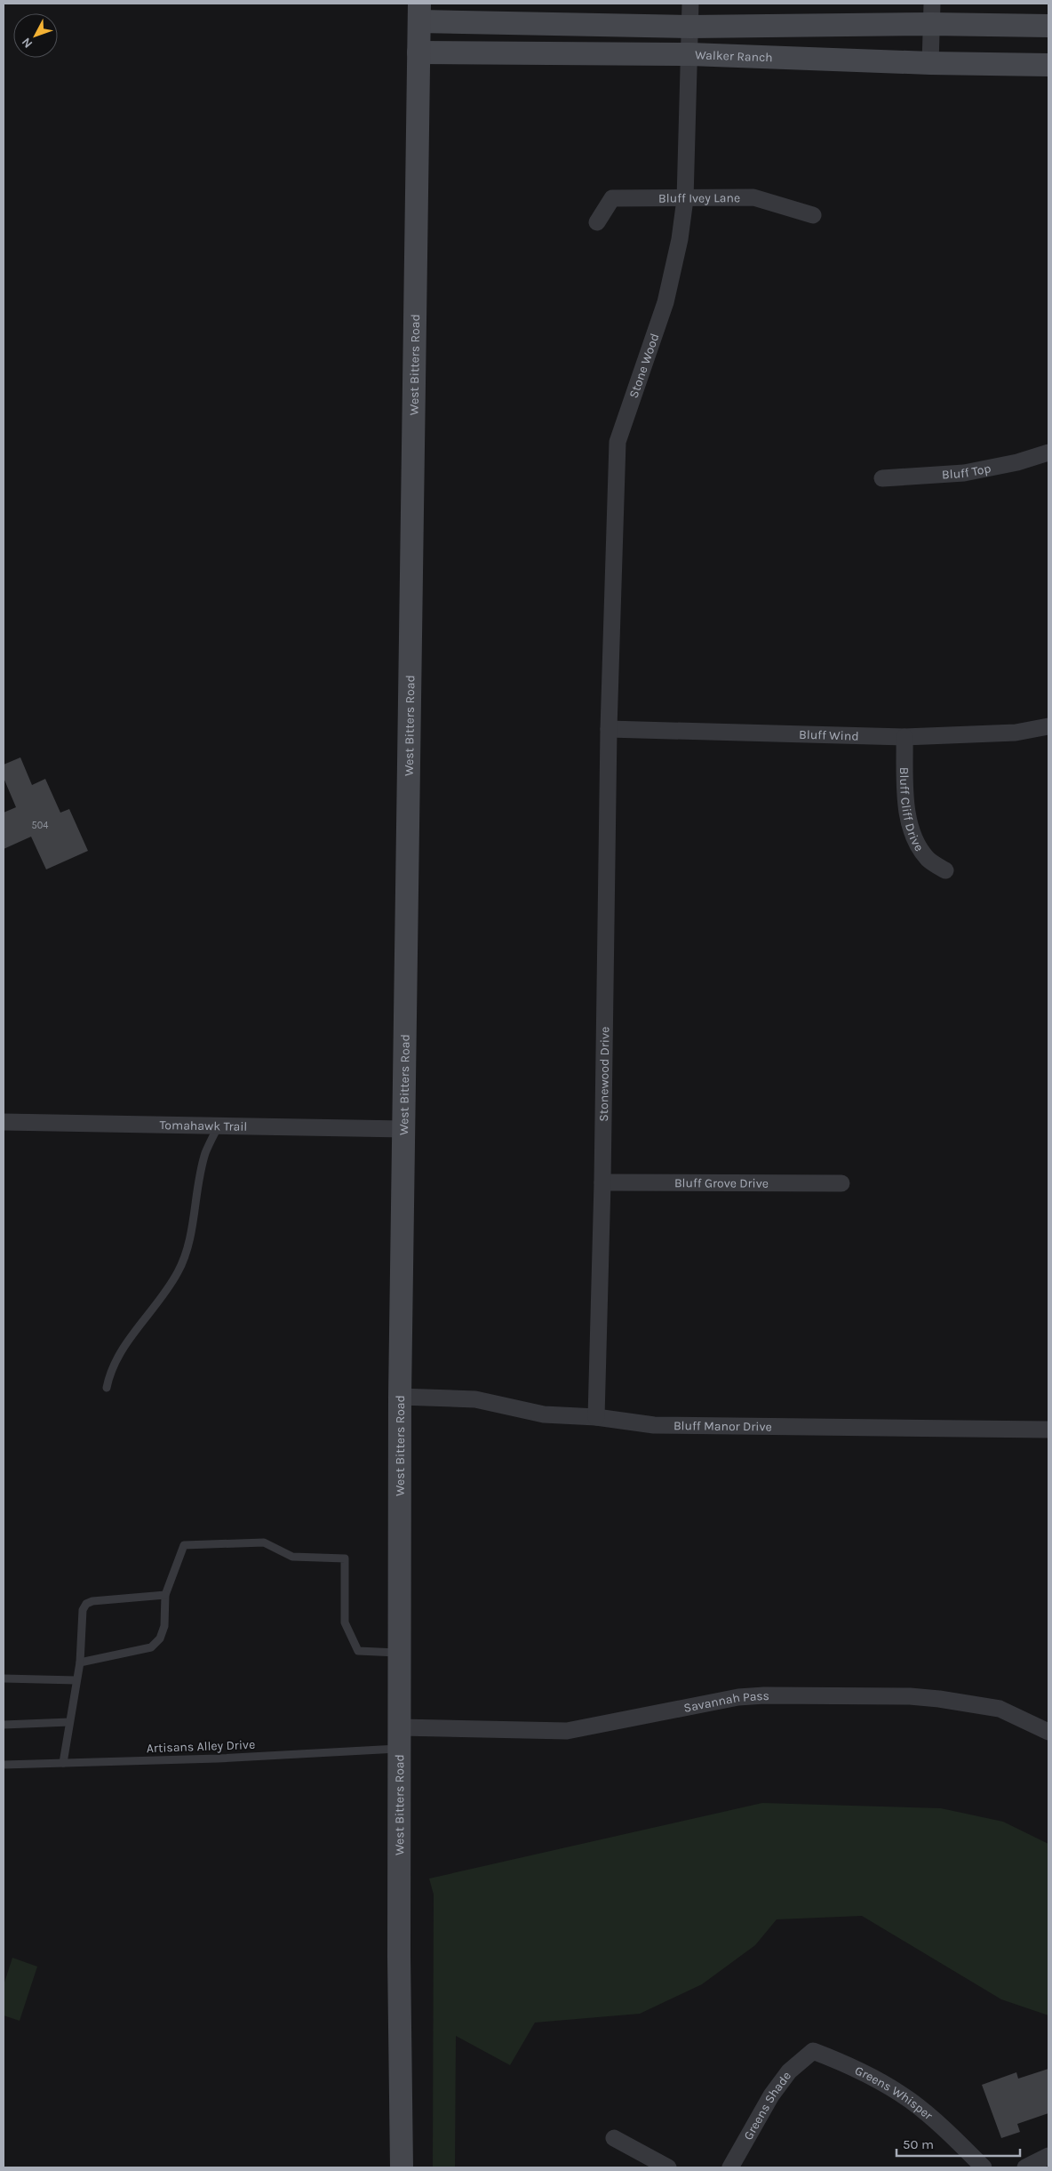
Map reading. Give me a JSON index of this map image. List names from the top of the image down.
{
  "streets": {
    "main road": ["Walker Ranch", "West Bitters Road"],
    "street": [
      "Bluff Ivey Lane",
      "Stone Wood",
      "Bluff Top",
      "Bluff Wind",
      "Bluff Cliff Drive",
      "Stonewood Drive",
      "Tomahawk Trail",
      "Bluff Grove Drive",
      "Bluff Manor Drive",
      "Savannah Pass",
      "Greens Whisper",
      "Greens Shade"
    ],
    "lane": ["Artisans Alley Drive"]
  },
  "crossings": [
    ["Walker Ranch", "West Bitters Road"],
    ["Walker Ranch", "Stone Wood"],
    ["Bluff Ivey Lane", "Stone Wood"],
    ["West Bitters Road", "Tomahawk Trail"],
    ["West Bitters Road", "Bluff Manor Drive"],
    ["West Bitters Road", "Savannah Pass"],
    ["West Bitters Road", "Artisans Alley Drive"],
    ["Stone Wood", "Bluff Wind"],
    ["Stone Wood", "Stonewood Drive"],
    ["Bluff Wind", "Bluff Cliff Drive"],
    ["Bluff Wind", "Stonewood Drive"],
    ["Stonewood Drive", "Bluff Grove Drive"],
    ["Stonewood Drive", "Bluff Manor Drive"],
    ["Savannah Pass", "Artisans Alley Drive"],
    ["Greens Whisper", "Greens Shade"]
  ],
  "house_numbers": ["504"],
  "scale_bar": "50 m",
  "north": "bottom left"
}
